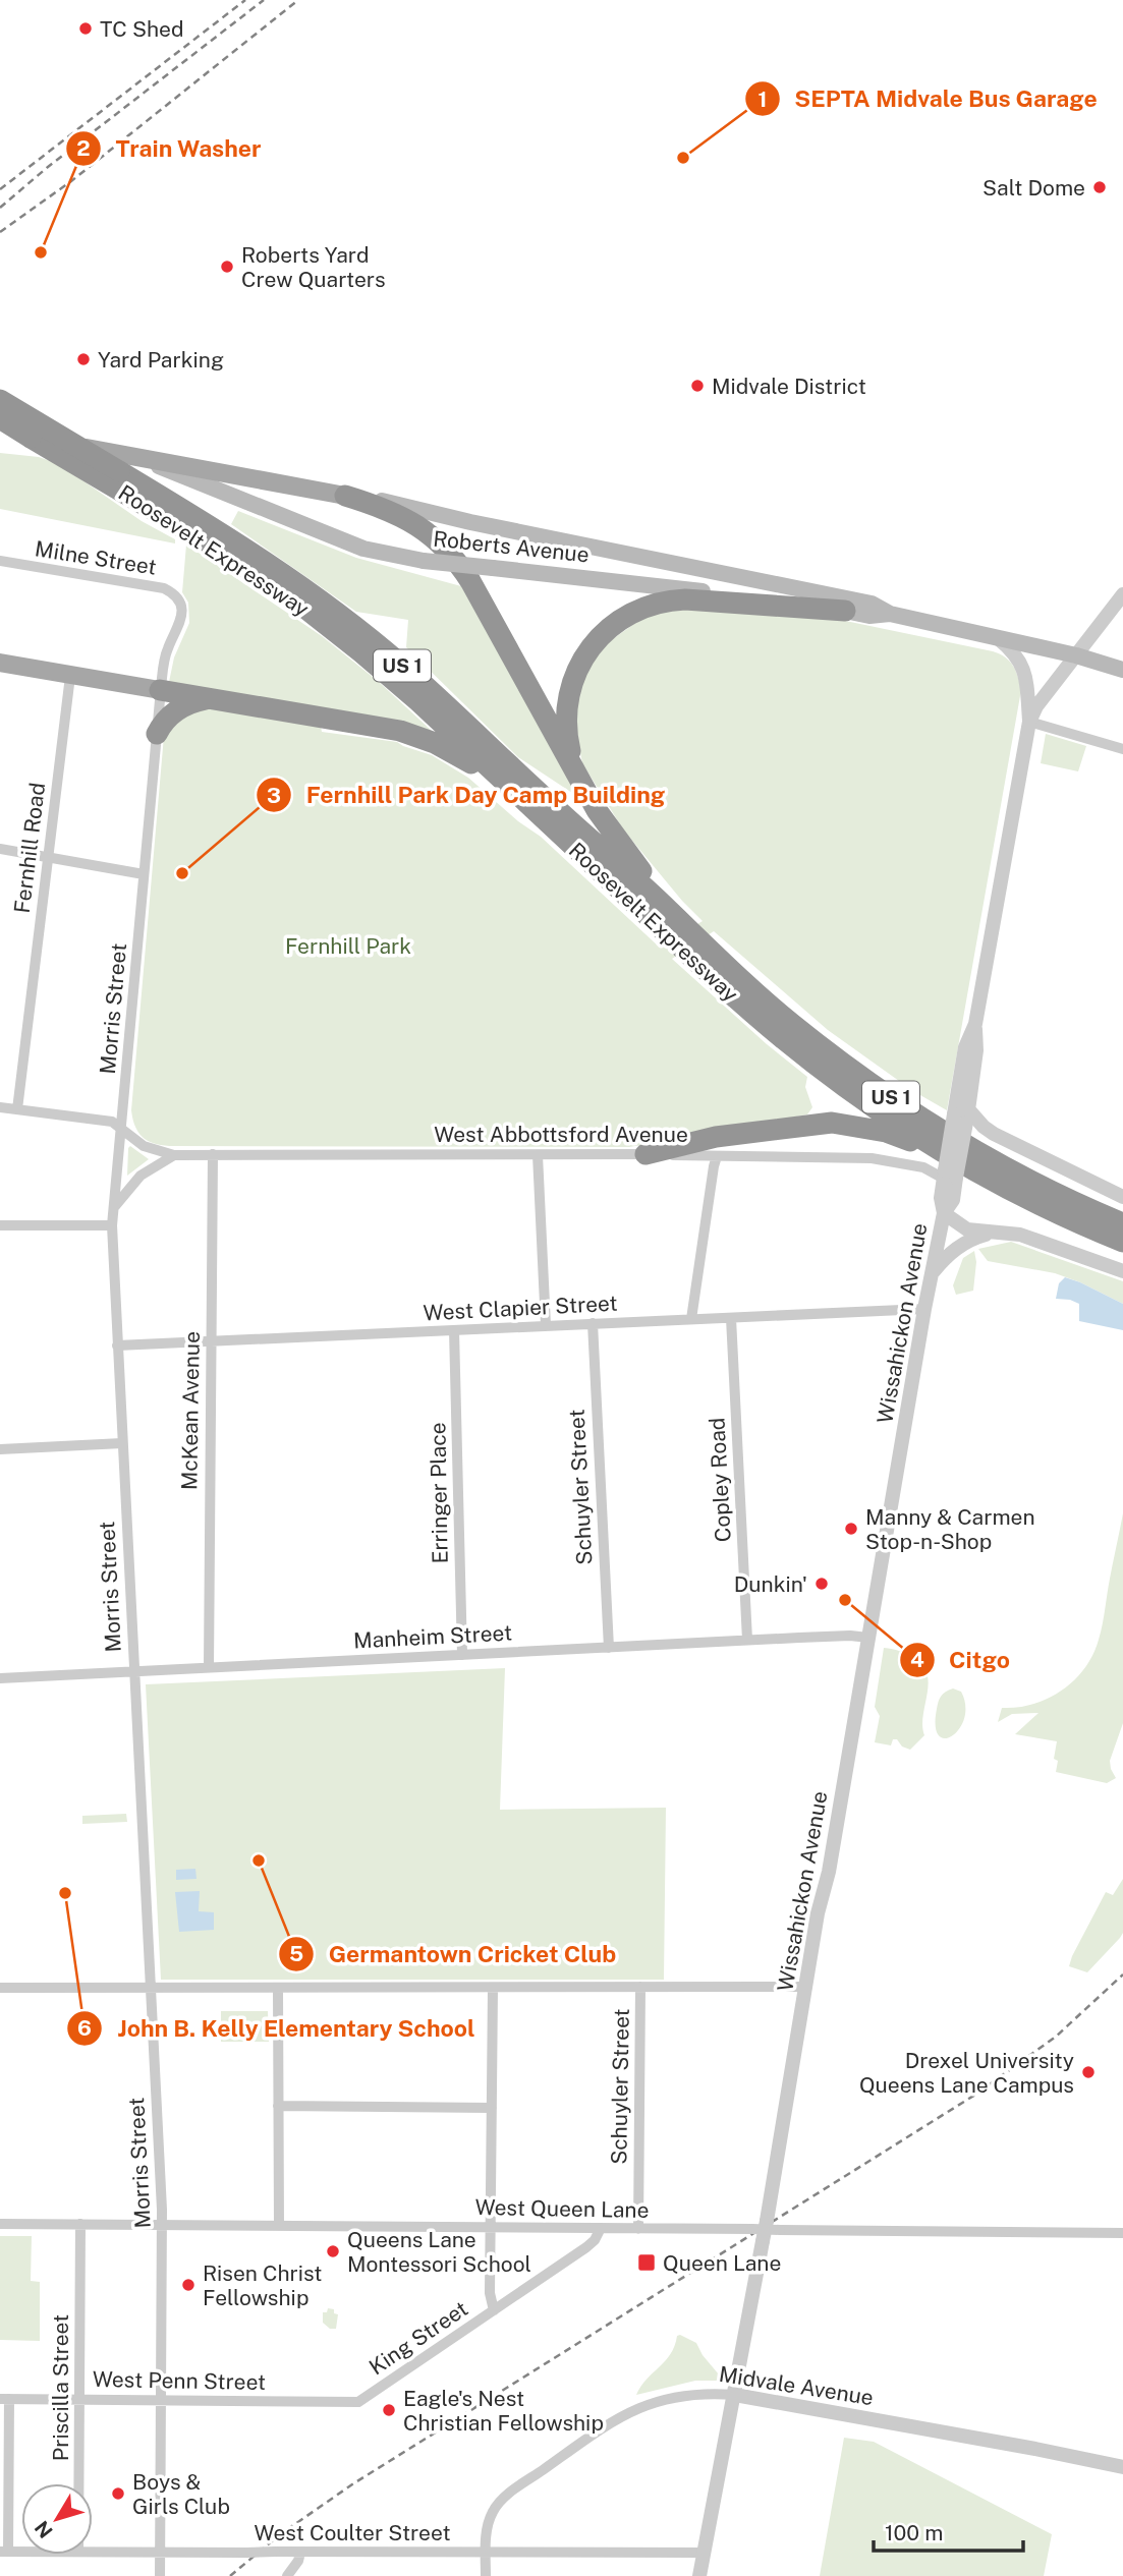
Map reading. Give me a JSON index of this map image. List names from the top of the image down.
{
  "streets": {
    "highway": ["Roosevelt Expressway", "US 1"],
    "main road": ["Roberts Avenue"],
    "street": [
      "Milne Street",
      "Fernhill Road",
      "Morris Street",
      "West Abbottsford Avenue",
      "West Clapier Street",
      "Wissahickon Avenue",
      "McKean Avenue",
      "Copley Road",
      "Schuyler Street",
      "Erringer Place",
      "Manheim Street",
      "West Queen Lane",
      "King Street",
      "West Penn Street",
      "Midvale Avenue",
      "Priscilla Street",
      "West Coulter Street"
    ]
  },
  "crossings": [
    ["Roberts Avenue", "Wissahickon Avenue"],
    ["Milne Street", "Morris Street"],
    ["Fernhill Road", "West Abbottsford Avenue"],
    ["Morris Street", "West Abbottsford Avenue"],
    ["Morris Street", "West Clapier Street"],
    ["Morris Street", "Manheim Street"],
    ["Morris Street", "West Queen Lane"],
    ["Morris Street", "West Penn Street"],
    ["Morris Street", "West Coulter Street"],
    ["West Abbottsford Avenue", "Wissahickon Avenue"],
    ["West Abbottsford Avenue", "McKean Avenue"],
    ["West Clapier Street", "Wissahickon Avenue"],
    ["West Clapier Street", "McKean Avenue"],
    ["West Clapier Street", "Copley Road"],
    ["West Clapier Street", "Schuyler Street"],
    ["West Clapier Street", "Erringer Place"],
    ["Wissahickon Avenue", "Manheim Street"],
    ["Wissahickon Avenue", "West Queen Lane"],
    ["Wissahickon Avenue", "Midvale Avenue"],
    ["Wissahickon Avenue", "West Coulter Street"],
    ["McKean Avenue", "Manheim Street"],
    ["Copley Road", "Manheim Street"],
    ["Schuyler Street", "Manheim Street"],
    ["Schuyler Street", "West Queen Lane"],
    ["Erringer Place", "Manheim Street"],
    ["West Queen Lane", "King Street"],
    ["West Queen Lane", "Priscilla Street"],
    ["King Street", "West Penn Street"],
    ["West Penn Street", "Priscilla Street"],
    ["Midvale Avenue", "West Coulter Street"]
  ],
  "parks": ["Fernhill Park"],
  "places": {
    "other": [
      "TC Shed",
      "SEPTA Midvale Bus Garage",
      "Salt Dome",
      "Train Washer",
      "Roberts Yard Crew Quarters",
      "Yard Parking",
      "Midvale District",
      "Fernhill Park Day Camp Building",
      "Manny & Carmen Stop-n-Shop",
      "Dunkin'",
      "Citgo",
      "Germantown Cricket Club",
      "John B. Kelly Elementary School",
      "Drexel University Queens Lane Campus",
      "Queens Lane Montessori School",
      "Risen Christ Fellowship",
      "Eagle's Nest Christian Fellowship",
      "Boys & Girls Club"
    ],
    "transit": ["Queen Lane"]
  },
  "scale_bar": "100 m",
  "north": "bottom left"
}
